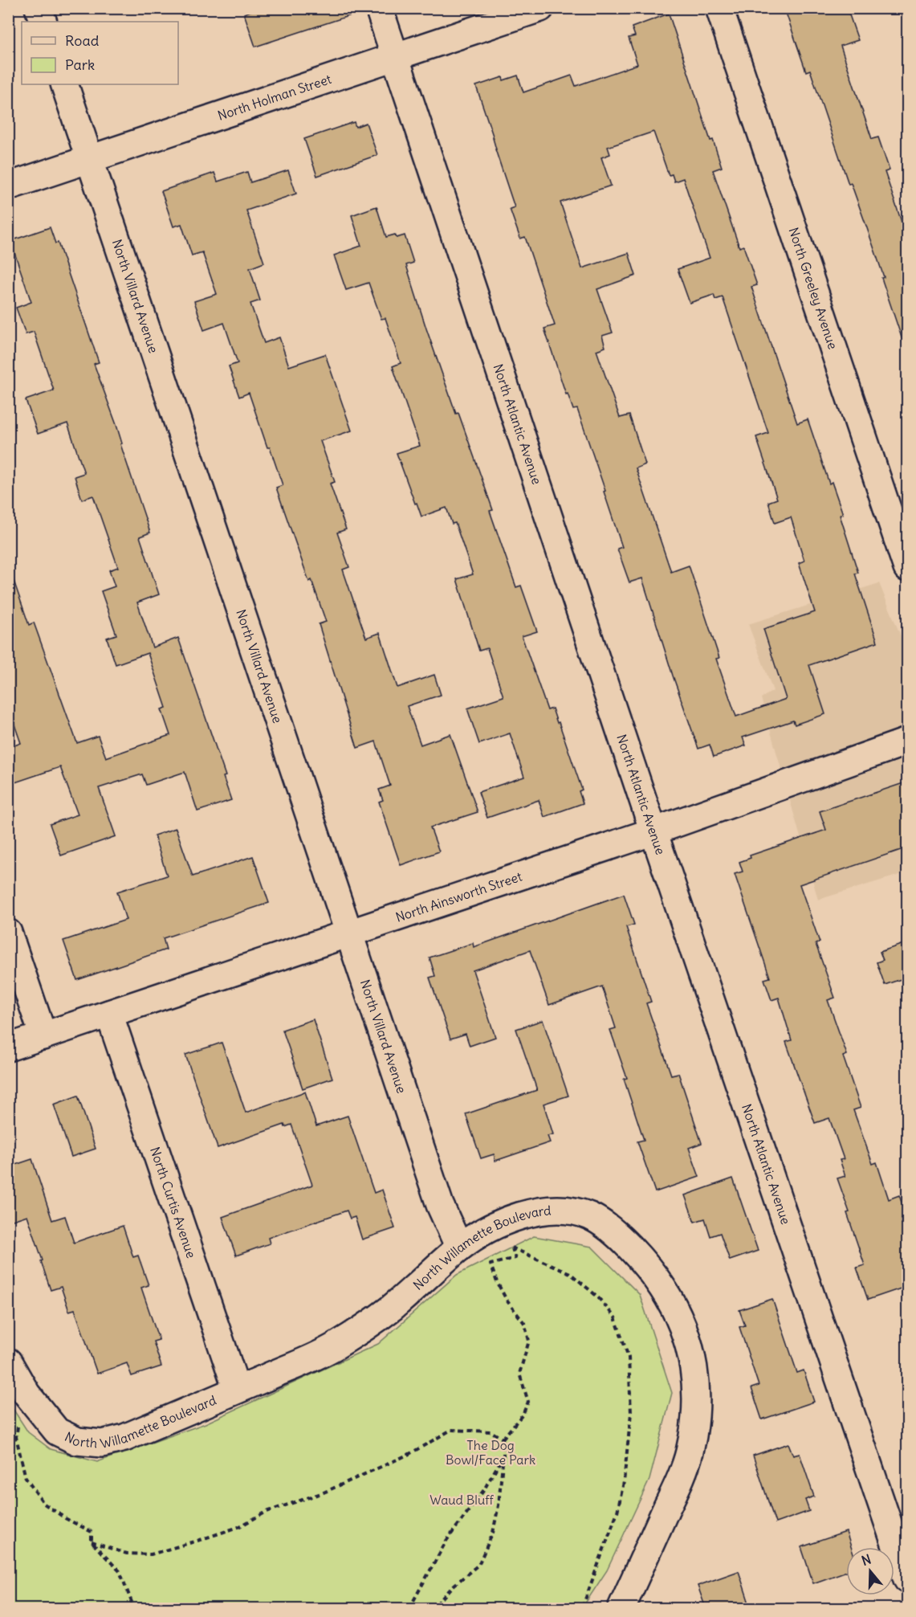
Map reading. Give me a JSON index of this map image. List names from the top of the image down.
{
  "streets": {
    "street": [
      "North Holman Street",
      "North Greeley Avenue",
      "North Villard Avenue",
      "North Atlantic Avenue",
      "North Ainsworth Street",
      "North Curtis Avenue",
      "North Willamette Boulevard"
    ]
  },
  "crossings": [
    ["North Holman Street", "North Villard Avenue"],
    ["North Holman Street", "North Atlantic Avenue"],
    ["North Villard Avenue", "North Ainsworth Street"],
    ["North Villard Avenue", "North Willamette Boulevard"],
    ["North Atlantic Avenue", "North Ainsworth Street"],
    ["North Ainsworth Street", "North Curtis Avenue"],
    ["North Curtis Avenue", "North Willamette Boulevard"]
  ],
  "parks": ["The Dog Bowl/Face Park", "Waud Bluff"],
  "legend": ["Road", "Park"],
  "north": "top"
}
